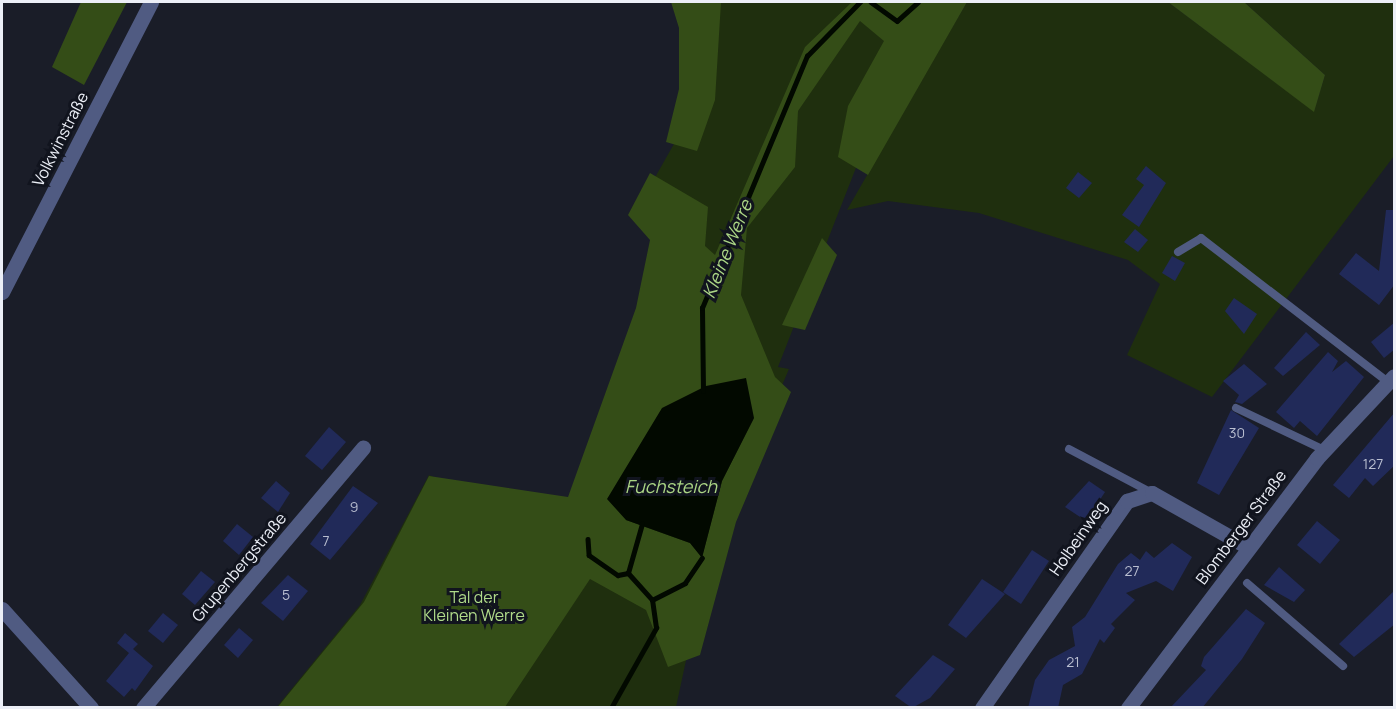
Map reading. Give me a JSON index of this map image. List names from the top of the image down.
{
  "streets": {
    "street": [
      "Volkwinstraße",
      "Blomberger Straße",
      "Holbeinweg",
      "Grupenbergstraße"
    ]
  },
  "water": ["Kleine Werre", "Fuchsteich"],
  "parks": ["Tal der Kleinen Werre"],
  "house_numbers": [
    "30",
    "127",
    "9",
    "7",
    "27",
    "5",
    "21"
  ]
}
